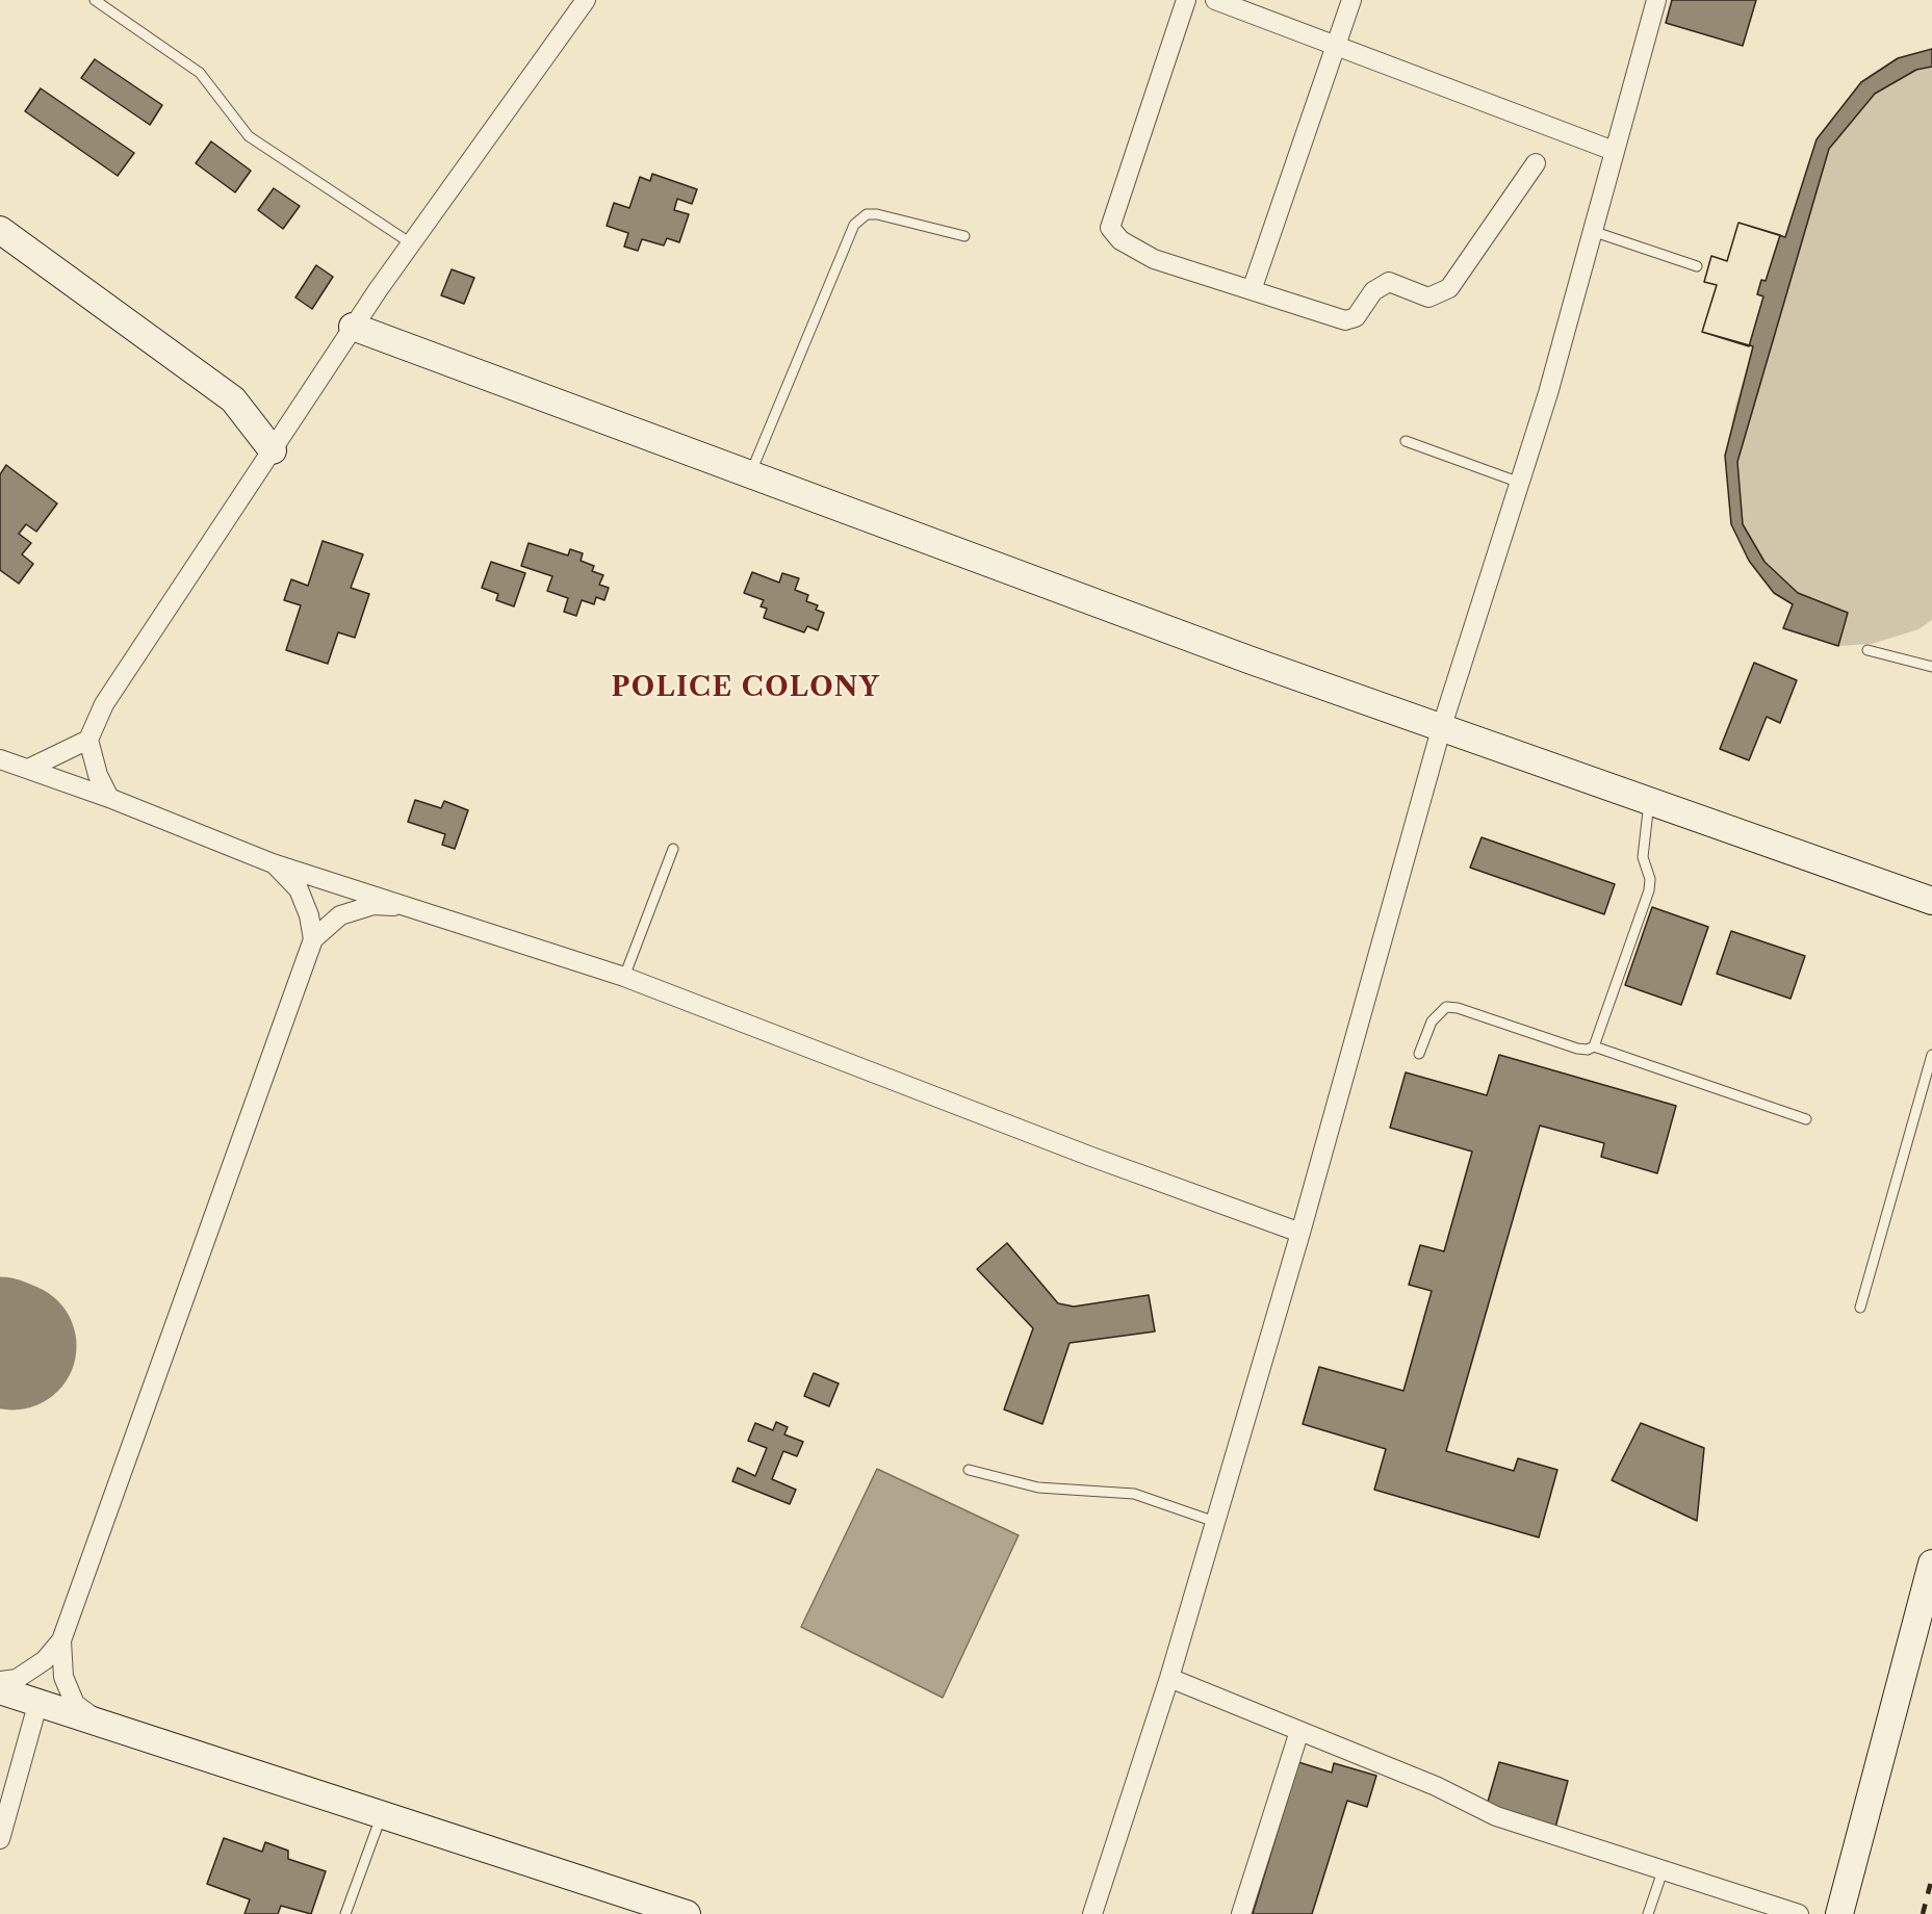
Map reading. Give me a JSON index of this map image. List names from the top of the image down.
{
  "districts": ["POLICE COLONY"]
}
